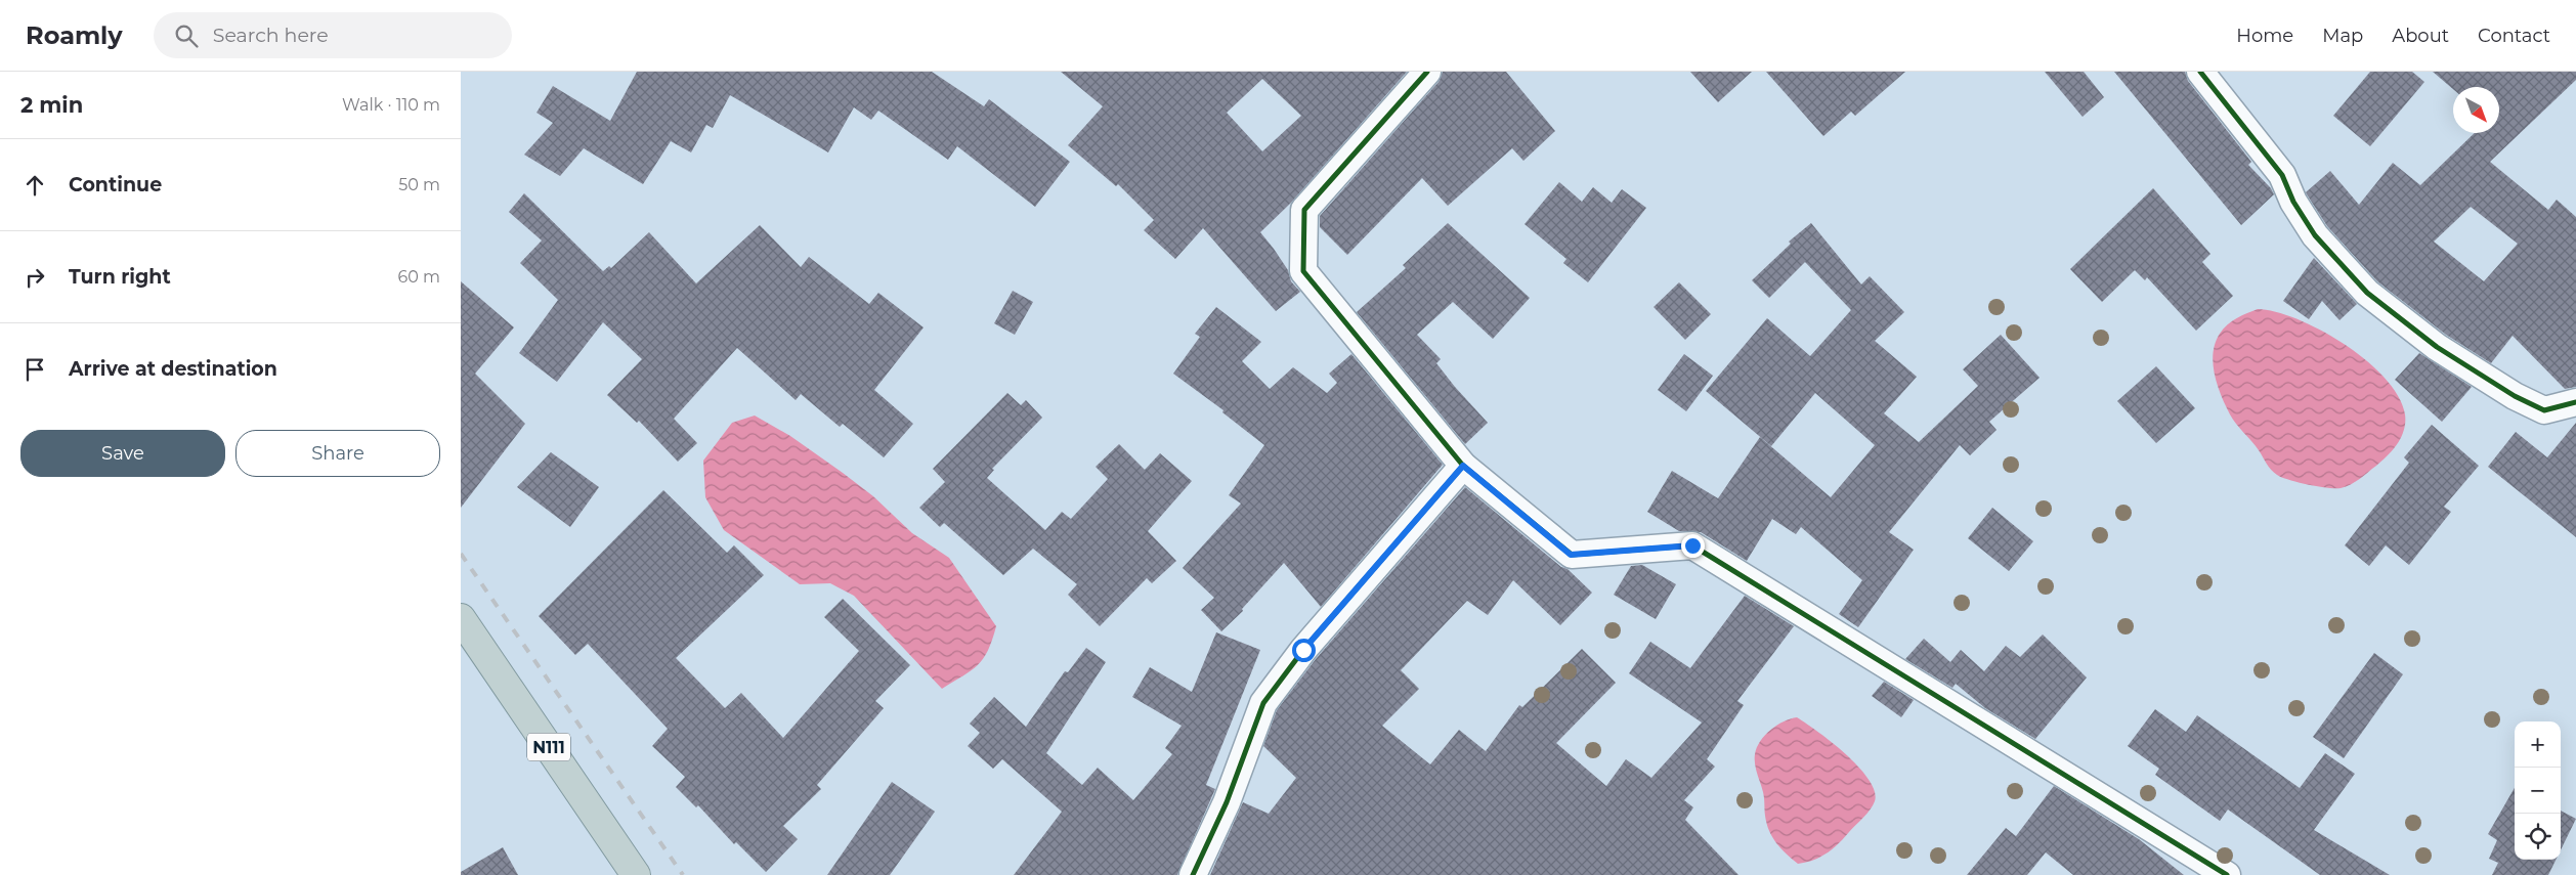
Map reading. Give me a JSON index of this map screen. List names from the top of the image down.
{
  "streets": {
    "highway": ["N111"]
  },
  "north": "bottom right",
  "page": {
    "header": "Roamly",
    "search": "Search here",
    "nav": [
      "Home",
      "Map",
      "About",
      "Contact"
    ],
    "heading": ["2 min", "Walk · 110 m"],
    "list": [
      ["Continue", "50 m"],
      ["Turn right", "60 m"],
      "Arrive at destination"
    ],
    "buttons": ["Save", "Share"],
    "map_buttons": ["+", "−"]
  }
}
